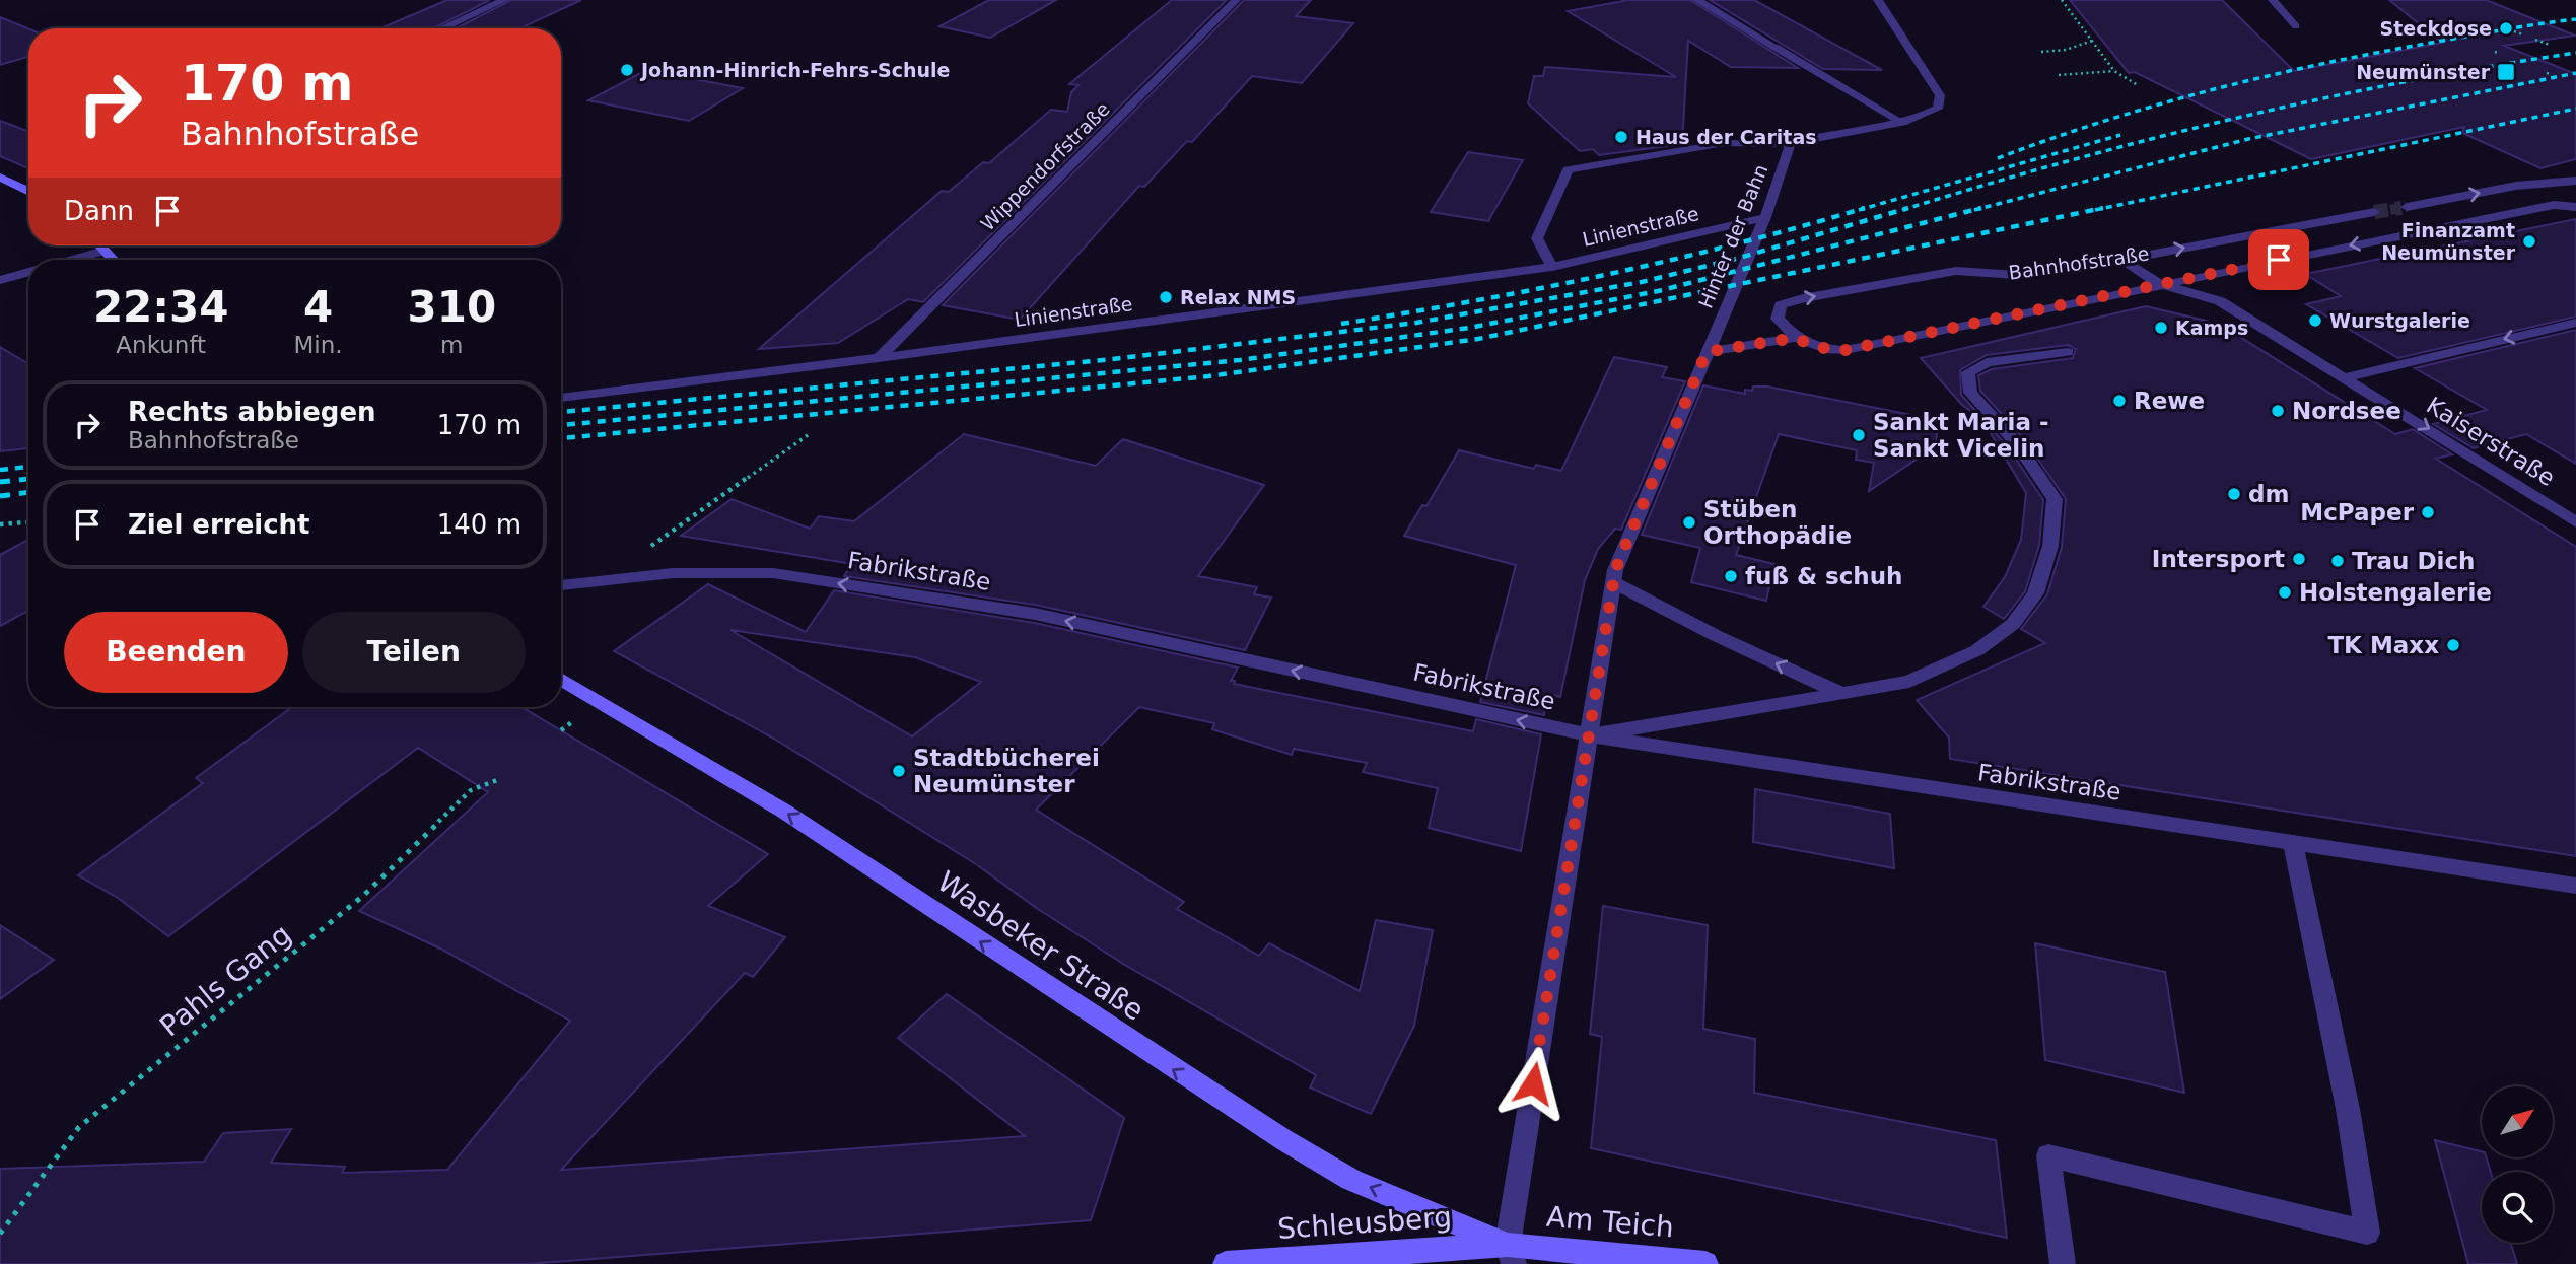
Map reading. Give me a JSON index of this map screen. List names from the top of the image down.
{
  "streets": {
    "street": [
      "Wippendorfstraße",
      "Linienstraße",
      "Hinter der Bahn",
      "Bahnhofstraße",
      "Kaiserstraße",
      "Fabrikstraße",
      "Wasbeker Straße",
      "Am Teich",
      "Schleusberg"
    ],
    "path": ["Pahls Gang"]
  },
  "crossings": [
    ["Wippendorfstraße", "Linienstraße"],
    ["Linienstraße", "Hinter der Bahn"],
    ["Hinter der Bahn", "Bahnhofstraße"],
    ["Bahnhofstraße", "Kaiserstraße"],
    ["Wasbeker Straße", "Am Teich"],
    ["Wasbeker Straße", "Schleusberg"],
    ["Am Teich", "Schleusberg"]
  ],
  "one_way": ["Fabrikstraße", "Wasbeker Straße"],
  "places": {
    "other": [
      "Steckdose",
      "Johann-Hinrich-Fehrs-Schule",
      "Haus der Caritas",
      "Finanzamt Neumünster",
      "Relax NMS",
      "Wurstgalerie",
      "Kamps",
      "Rewe",
      "Nordsee",
      "Sankt Maria - Sankt Vicelin",
      "dm",
      "McPaper",
      "Stüben Orthopädie",
      "Intersport",
      "Trau Dich",
      "fuß & schuh",
      "Holstengalerie",
      "TK Maxx",
      "Stadtbücherei Neumünster"
    ],
    "transit": ["Neumünster"]
  },
  "north": "top right",
  "page": {
    "turn": ["170 m", "Bahnhofstraße"],
    "then": "Dann",
    "eta": [
      "22:34",
      "Ankunft",
      "4",
      "Min.",
      "310",
      "m"
    ],
    "list": [
      {
        "name": "Rechts abbiegen",
        "note": "Bahnhofstraße",
        "value": "170 m"
      },
      {
        "name": "Ziel erreicht",
        "value": "140 m"
      }
    ],
    "buttons": ["Beenden", "Teilen"]
  }
}
